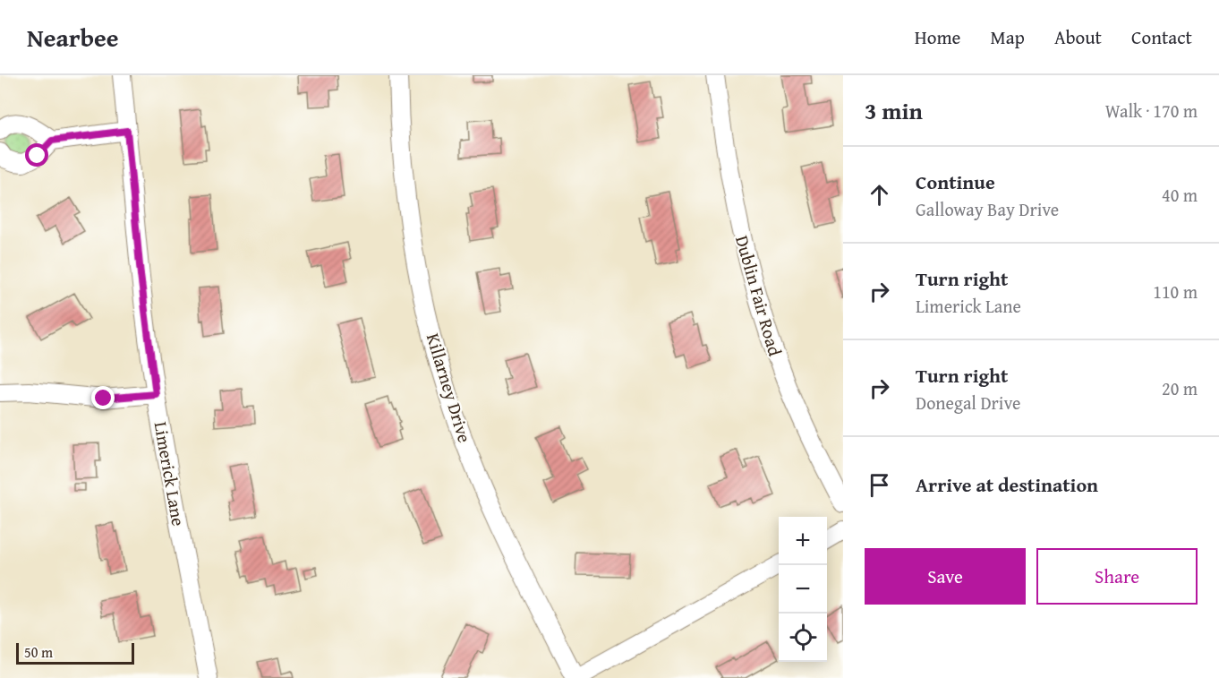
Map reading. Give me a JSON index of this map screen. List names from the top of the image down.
{
  "streets": {
    "street": ["Dublin Fair Road", "Killarney Drive", "Limerick Lane"]
  },
  "scale_bar": "50 m",
  "page": {
    "header": "Nearbee",
    "nav": [
      "Home",
      "Map",
      "About",
      "Contact"
    ],
    "heading": ["3 min", "Walk · 170 m"],
    "list": [
      ["Continue", "Galloway Bay Drive", "40 m"],
      ["Turn right", "Limerick Lane", "110 m"],
      ["Turn right", "Donegal Drive", "20 m"],
      "Arrive at destination"
    ],
    "map_buttons": ["+", "−"],
    "buttons": ["Save", "Share"],
    "scale": "50 m"
  }
}
